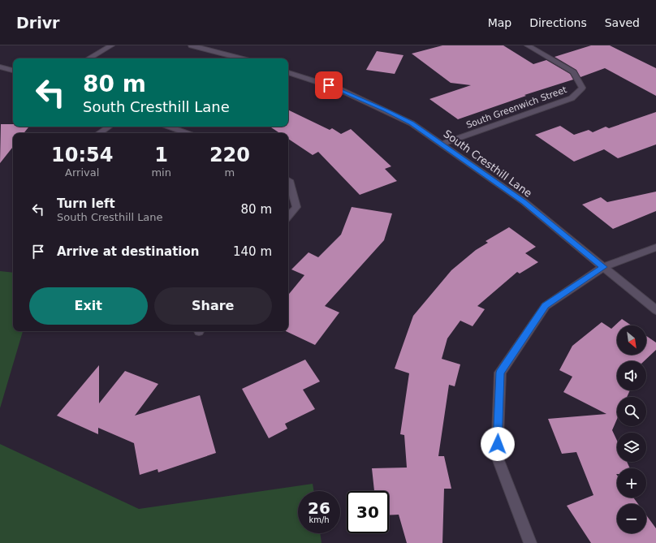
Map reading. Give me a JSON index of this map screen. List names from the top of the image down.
{
  "streets": {
    "street": ["South Greenwich Street", "South Cresthill Lane"]
  },
  "crossings": [
    ["South Greenwich Street", "South Cresthill Lane"]
  ],
  "north": "bottom right",
  "page": {
    "header": "Drivr",
    "nav": ["Map", "Directions", "Saved"],
    "turn": ["80 m", "South Cresthill Lane"],
    "eta": [
      "10:54",
      "Arrival",
      "1",
      "min",
      "220",
      "m"
    ],
    "list": [
      {
        "name": "Turn left",
        "note": "South Cresthill Lane",
        "value": "80 m"
      },
      {
        "name": "Arrive at destination",
        "value": "140 m"
      }
    ],
    "buttons": ["Exit", "Share"],
    "map_buttons": ["+", "−"],
    "speed": "26 km/h",
    "limit": "30"
  }
}
